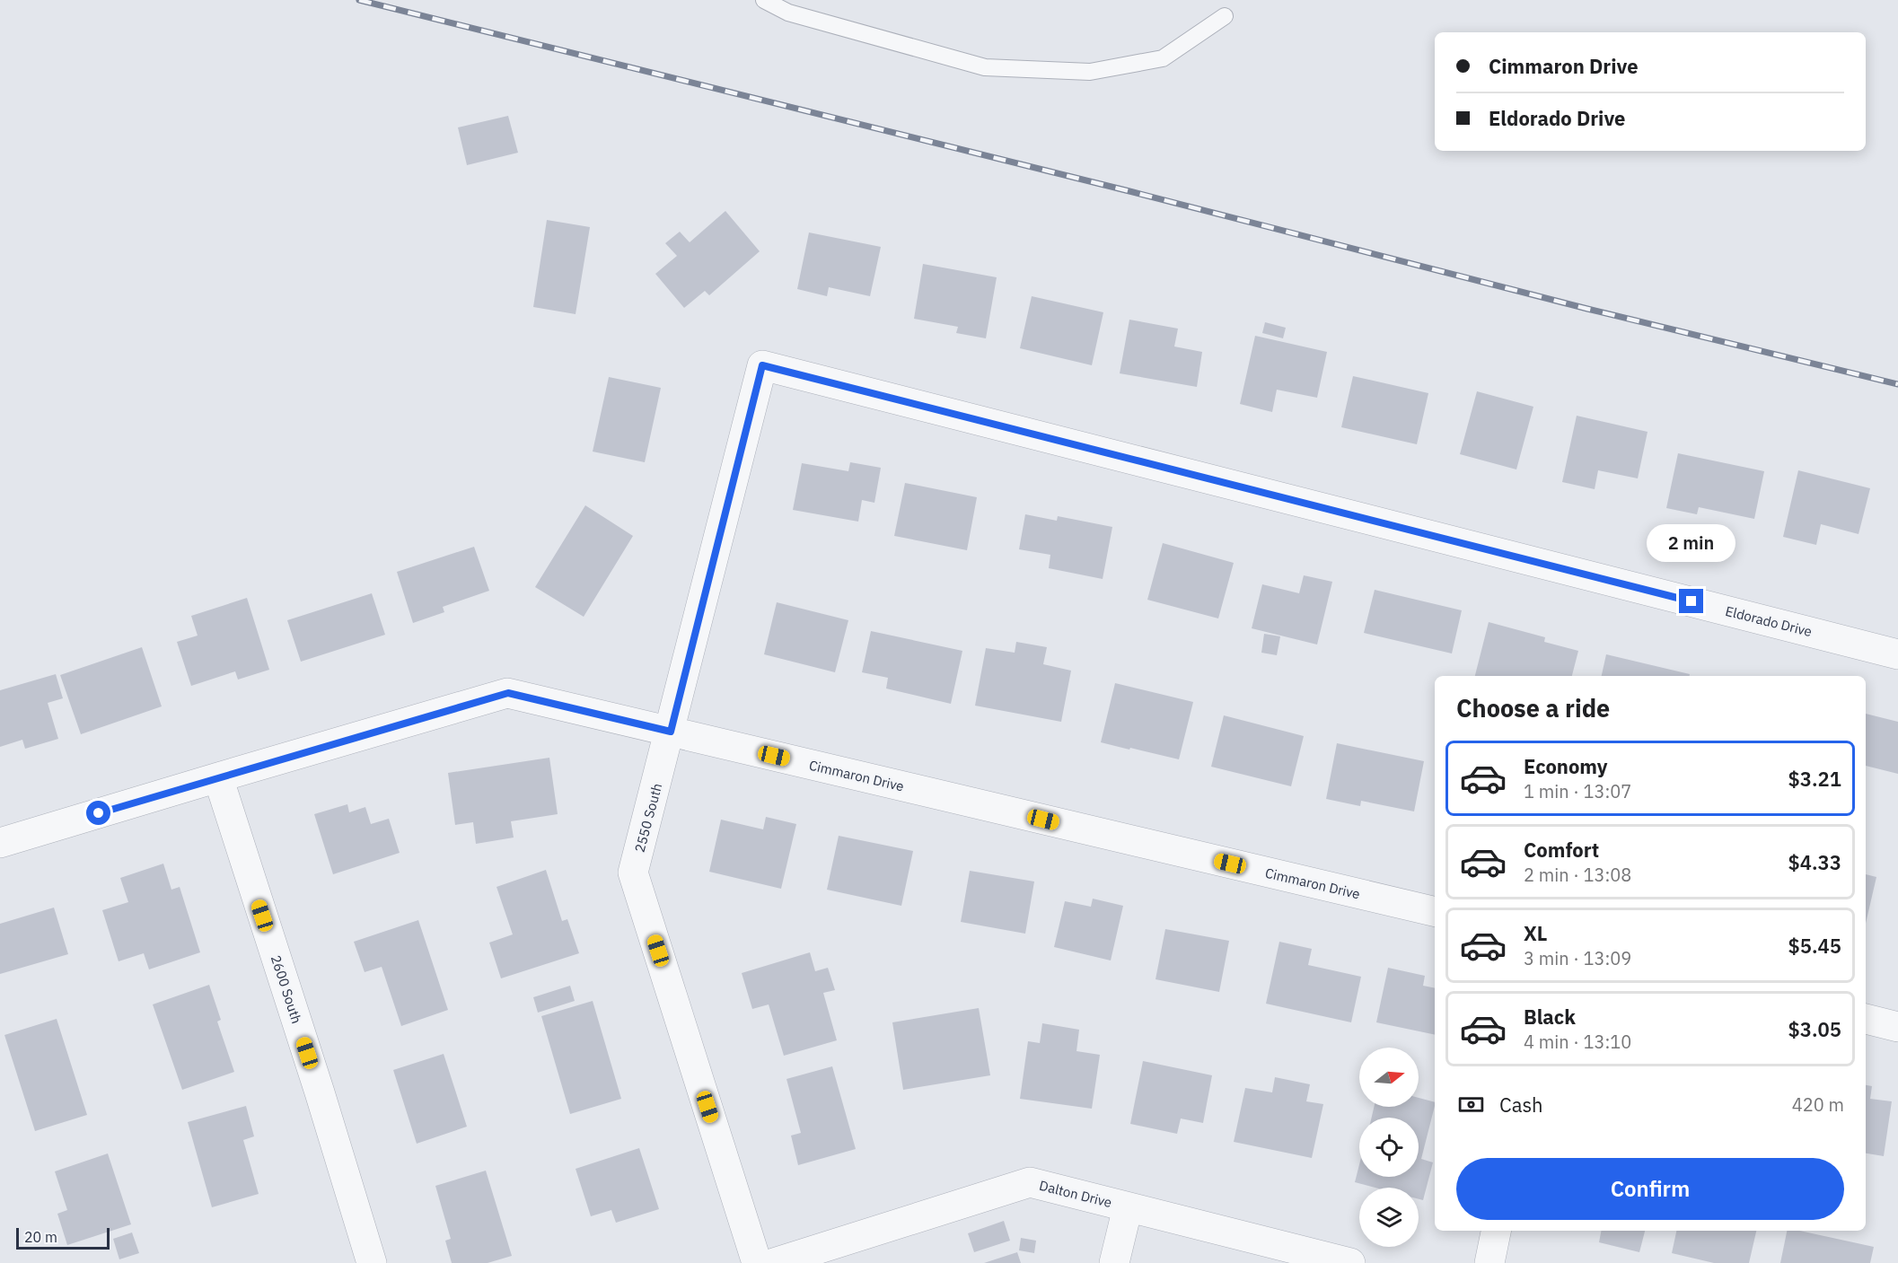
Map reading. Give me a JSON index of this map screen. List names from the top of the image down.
{
  "streets": {
    "street": [
      "Eldorado Drive",
      "Cimmaron Drive",
      "2550 South",
      "2600 South",
      "Dalton Drive"
    ]
  },
  "crossings": [
    ["Eldorado Drive", "2550 South"],
    ["Cimmaron Drive", "2550 South"],
    ["Cimmaron Drive", "2600 South"]
  ],
  "scale_bar": "20 m",
  "north": "right",
  "page": {
    "banner": ["Cimmaron Drive", "Eldorado Drive"],
    "bubble": "2 min",
    "heading": "Choose a ride",
    "list": [
      {
        "name": "Economy",
        "note": "1 min · 13:07",
        "value": "$3.21"
      },
      {
        "name": "Comfort",
        "note": "2 min · 13:08",
        "value": "$4.33"
      },
      {
        "name": "XL",
        "note": "3 min · 13:09",
        "value": "$5.45"
      },
      {
        "name": "Black",
        "note": "4 min · 13:10",
        "value": "$3.05"
      }
    ],
    "pay": ["Cash", "420 m"],
    "buttons": "Confirm",
    "scale": "20 m"
  }
}
